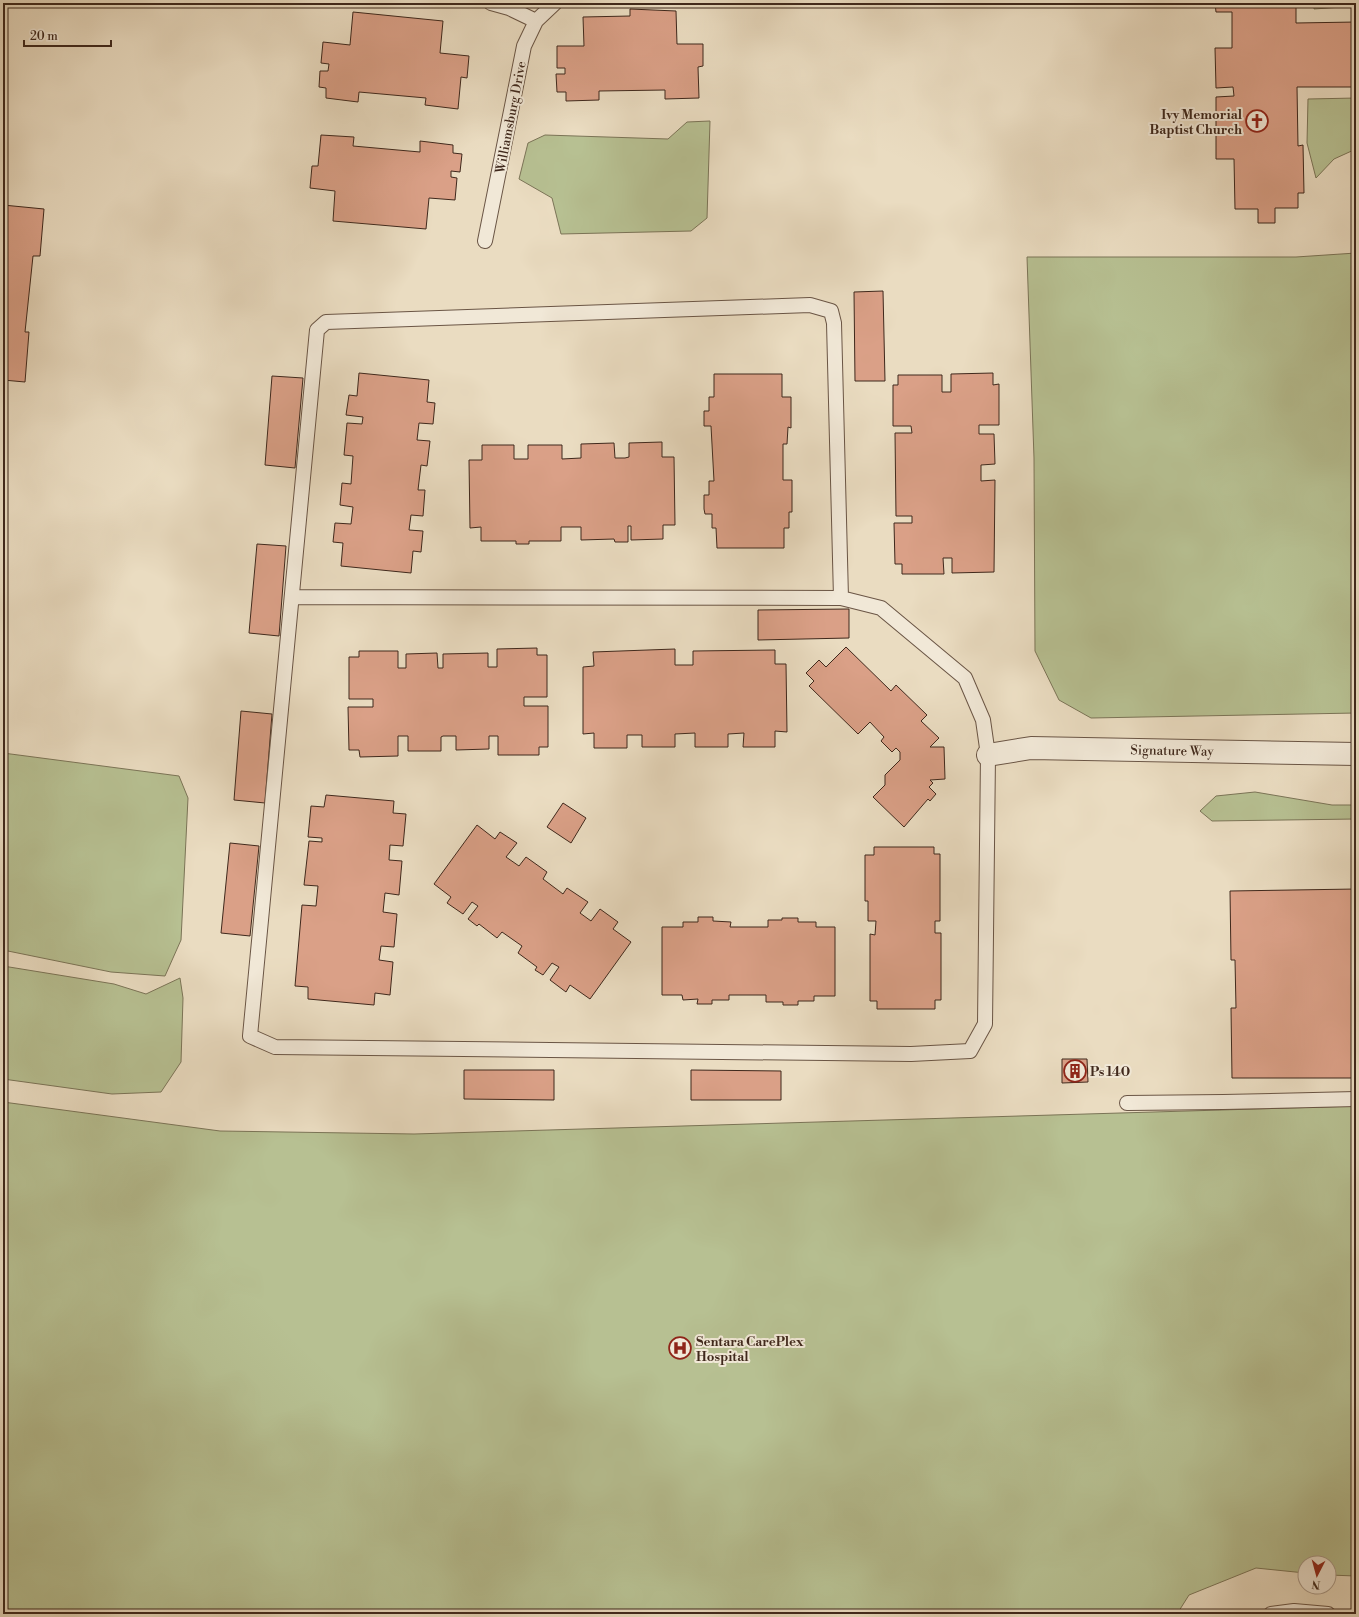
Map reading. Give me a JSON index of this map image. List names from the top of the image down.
{
  "streets": {
    "street": ["Signature Way"],
    "lane": ["Williamsburg Drive"]
  },
  "places": {
    "church": ["Ivy Memorial Baptist Church"],
    "building": ["Ps 140"],
    "hospital": ["Sentara CarePlex Hospital"]
  },
  "scale_bar": "20 m",
  "north": "bottom"
}
